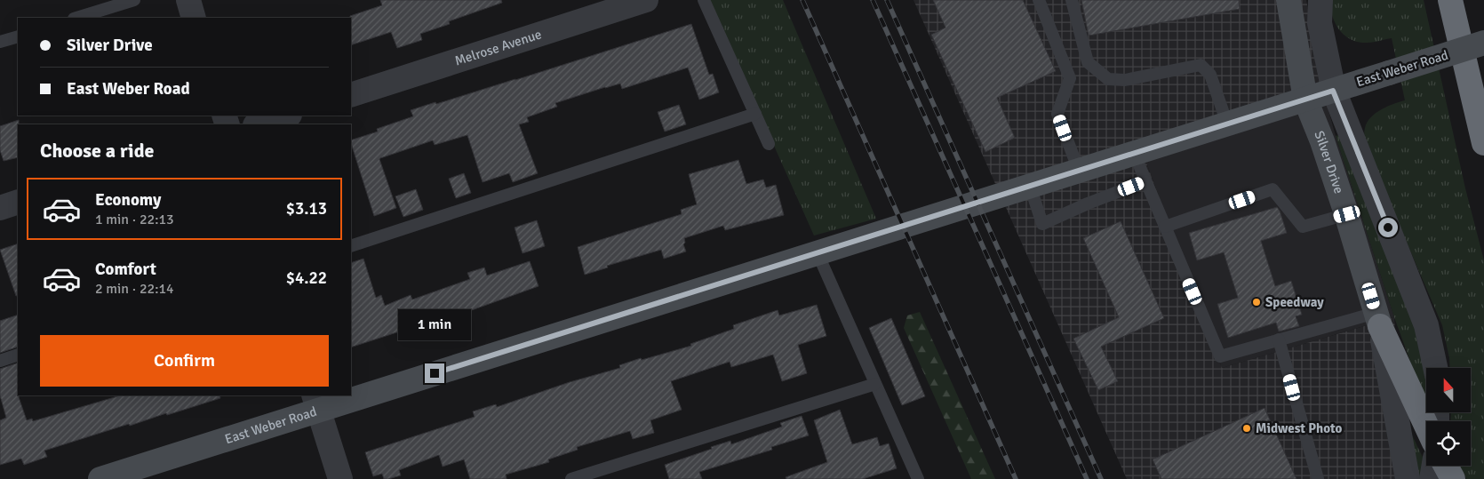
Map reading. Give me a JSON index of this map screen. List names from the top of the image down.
{
  "streets": {
    "street": ["Melrose Avenue", "East Weber Road", "Silver Drive"]
  },
  "crossings": [
    ["East Weber Road", "Silver Drive"]
  ],
  "places": ["Speedway", "Midwest Photo"],
  "north": "top",
  "page": {
    "banner": ["Silver Drive", "East Weber Road"],
    "heading": "Choose a ride",
    "list": [
      {
        "name": "Economy",
        "note": "1 min · 22:13",
        "value": "$3.13"
      },
      {
        "name": "Comfort",
        "note": "2 min · 22:14",
        "value": "$4.22"
      }
    ],
    "bubble": "1 min",
    "buttons": "Confirm"
  }
}
